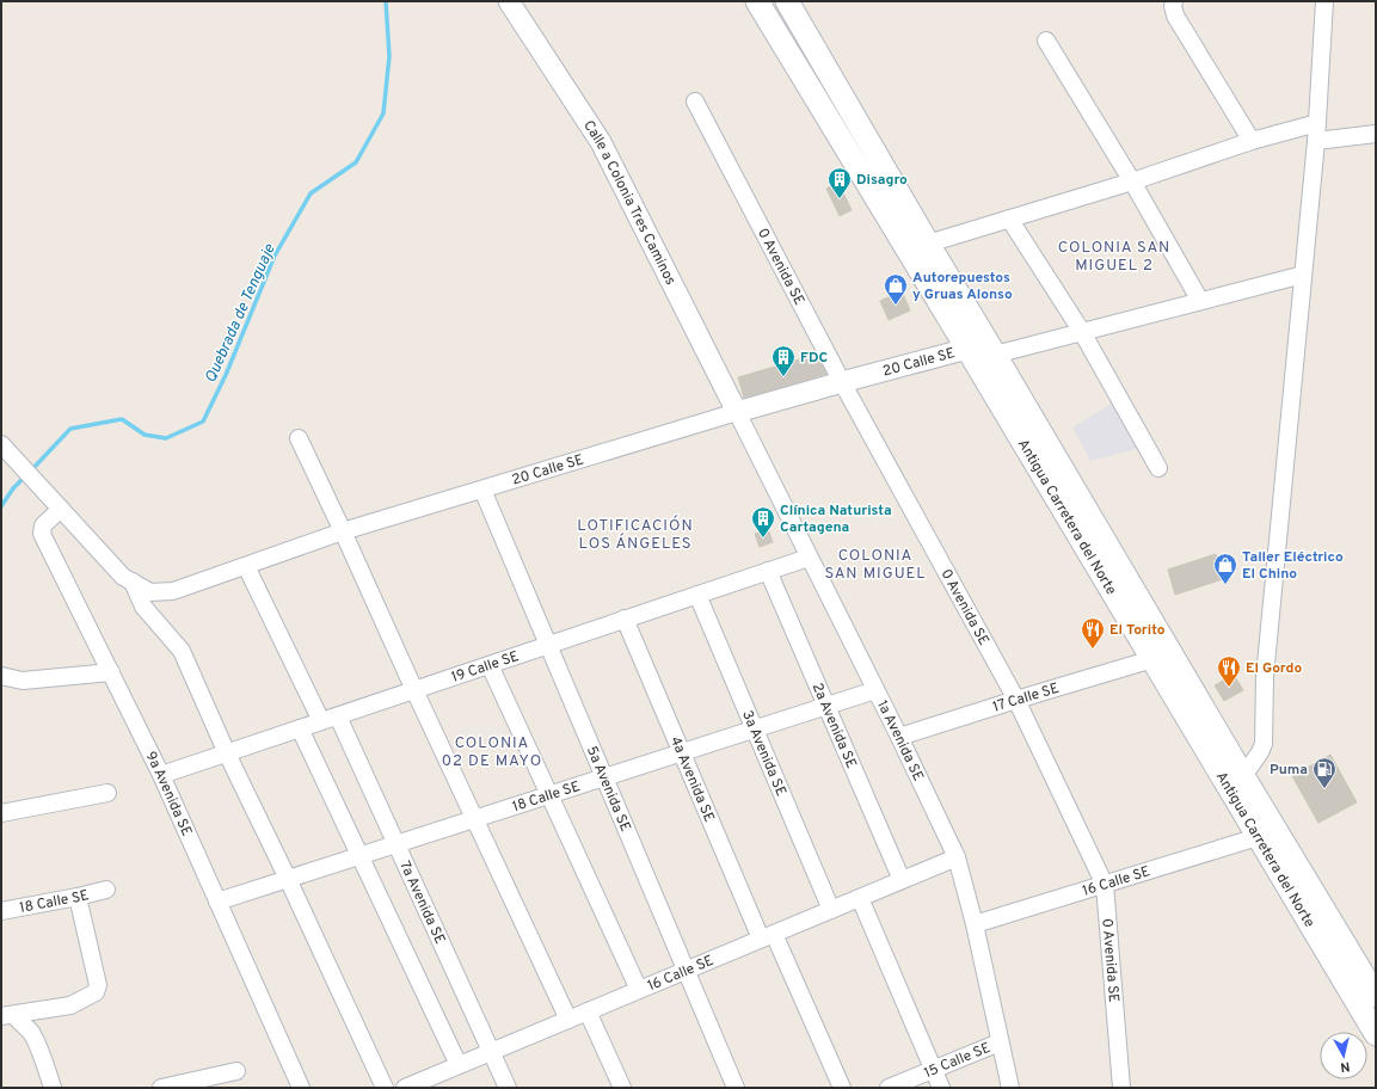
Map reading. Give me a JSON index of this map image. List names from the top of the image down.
{
  "streets": {
    "main road": ["Antigua Carretera del Norte"],
    "street": [
      "Calle a Colonia Tres Caminos",
      "0 Avenida SE",
      "20 Calle SE",
      "19 Calle SE",
      "17 Calle SE",
      "2a Avenida SE",
      "1a Avenida SE",
      "3a Avenida SE",
      "4a Avenida SE",
      "5a Avenida SE",
      "9a Avenida SE",
      "18 Calle SE",
      "16 Calle SE",
      "7a Avenida SE",
      "15 Calle SE"
    ]
  },
  "crossings": [
    ["Calle a Colonia Tres Caminos", "20 Calle SE"],
    ["Calle a Colonia Tres Caminos", "1a Avenida SE"],
    ["0 Avenida SE", "20 Calle SE"],
    ["0 Avenida SE", "17 Calle SE"],
    ["0 Avenida SE", "16 Calle SE"],
    ["20 Calle SE", "Antigua Carretera del Norte"],
    ["20 Calle SE", "1a Avenida SE"],
    ["20 Calle SE", "5a Avenida SE"],
    ["20 Calle SE", "9a Avenida SE"],
    ["Antigua Carretera del Norte", "17 Calle SE"],
    ["Antigua Carretera del Norte", "16 Calle SE"],
    ["19 Calle SE", "2a Avenida SE"],
    ["19 Calle SE", "1a Avenida SE"],
    ["19 Calle SE", "3a Avenida SE"],
    ["19 Calle SE", "4a Avenida SE"],
    ["19 Calle SE", "5a Avenida SE"],
    ["19 Calle SE", "9a Avenida SE"],
    ["19 Calle SE", "7a Avenida SE"],
    ["17 Calle SE", "1a Avenida SE"],
    ["2a Avenida SE", "18 Calle SE"],
    ["2a Avenida SE", "16 Calle SE"],
    ["1a Avenida SE", "18 Calle SE"],
    ["1a Avenida SE", "16 Calle SE"],
    ["1a Avenida SE", "15 Calle SE"],
    ["3a Avenida SE", "18 Calle SE"],
    ["3a Avenida SE", "16 Calle SE"],
    ["4a Avenida SE", "18 Calle SE"],
    ["4a Avenida SE", "16 Calle SE"],
    ["5a Avenida SE", "18 Calle SE"],
    ["5a Avenida SE", "16 Calle SE"],
    ["9a Avenida SE", "18 Calle SE"],
    ["18 Calle SE", "7a Avenida SE"],
    ["16 Calle SE", "7a Avenida SE"]
  ],
  "districts": [
    "COLONIA SAN MIGUEL 2",
    "LOTIFICACIÓN LOS ÁNGELES",
    "COLONIA SAN MIGUEL",
    "COLONIA 02 DE MAYO"
  ],
  "water": ["Quebrada de Tenguaje"],
  "places": {
    "building": ["Disagro", "FDC", "Clínica Naturista Cartagena"],
    "shop": ["Autorepuestos y Gruas Alonso", "Taller Eléctrico El Chino"],
    "restaurant": ["El Torito", "El Gordo"],
    "fuel station": ["Puma"]
  },
  "north": "bottom"
}
